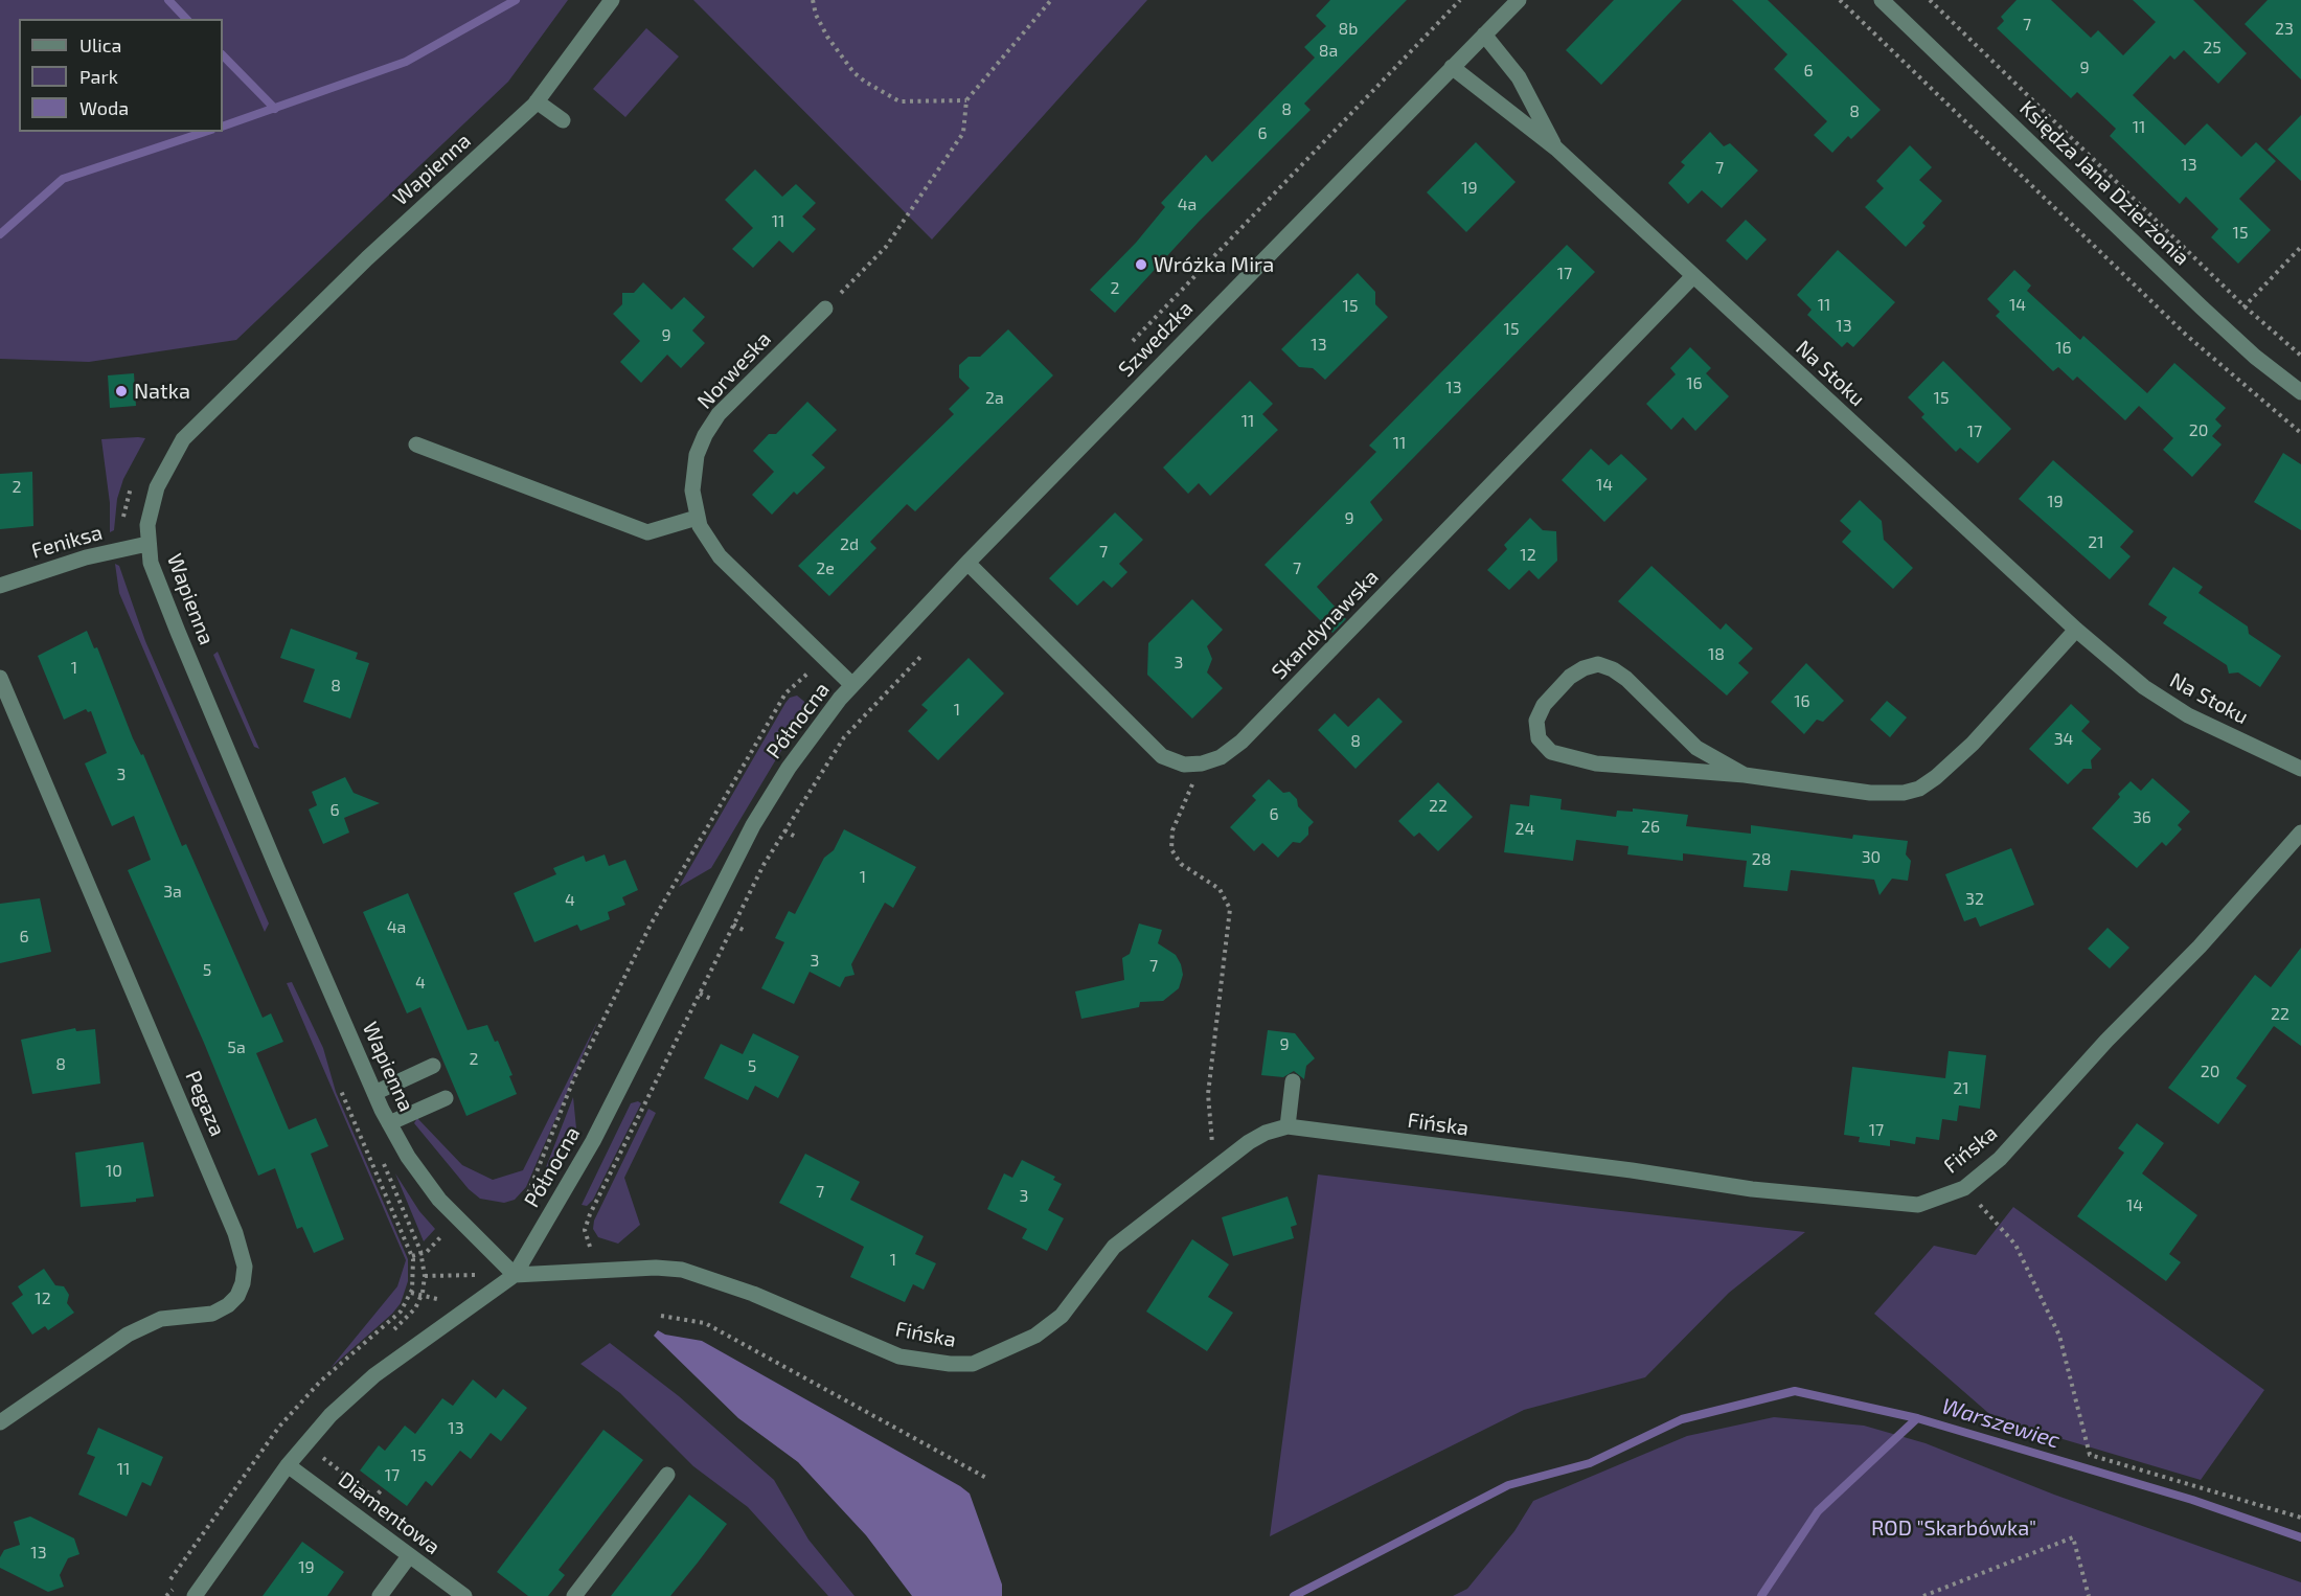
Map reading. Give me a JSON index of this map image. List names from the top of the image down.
{
  "streets": {
    "street": [
      "Wapienna",
      "Księdza Jana Dzierżonia",
      "Szwedzka",
      "Norweska",
      "Na Stoku",
      "Feniksa",
      "Skandynawska",
      "Północna",
      "Pegaza",
      "Fińska",
      "Diamentowa"
    ]
  },
  "crossings": [
    ["Wapienna", "Feniksa"],
    ["Wapienna", "Północna"],
    ["Wapienna", "Fińska"],
    ["Szwedzka", "Norweska"],
    ["Szwedzka", "Na Stoku"],
    ["Szwedzka", "Północna"],
    ["Norweska", "Północna"],
    ["Na Stoku", "Skandynawska"],
    ["Północna", "Fińska"],
    ["Północna", "Diamentowa"]
  ],
  "water": ["Warszewiec"],
  "parks": ["ROD \"Skarbówka\""],
  "places": ["Wróżka Mira", "Natka"],
  "house_numbers": [
    "7",
    "8b",
    "23",
    "25",
    "8a",
    "9",
    "6",
    "8",
    "8",
    "11",
    "6",
    "13",
    "7",
    "19",
    "4a",
    "11",
    "15",
    "17",
    "2",
    "11",
    "14",
    "15",
    "13",
    "15",
    "9",
    "13",
    "16",
    "16",
    "13",
    "2a",
    "15",
    "11",
    "20",
    "17",
    "11",
    "14",
    "2",
    "19",
    "9",
    "21",
    "2d",
    "7",
    "12",
    "2e",
    "7",
    "18",
    "3",
    "1",
    "8",
    "16",
    "1",
    "34",
    "8",
    "3",
    "22",
    "6",
    "6",
    "36",
    "26",
    "24",
    "30",
    "28",
    "1",
    "3a",
    "32",
    "4",
    "4a",
    "6",
    "3",
    "7",
    "5",
    "4",
    "22",
    "9",
    "5a",
    "2",
    "8",
    "5",
    "20",
    "21",
    "17",
    "10",
    "7",
    "3",
    "14",
    "1",
    "12",
    "13",
    "15",
    "11",
    "17",
    "13",
    "19"
  ],
  "legend": ["Ulica", "Park", "Woda"]
}
